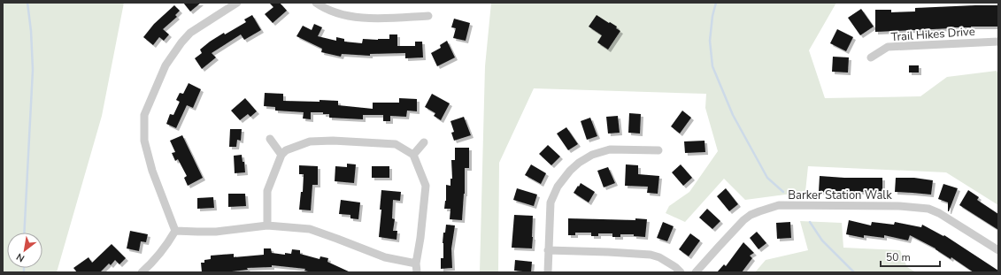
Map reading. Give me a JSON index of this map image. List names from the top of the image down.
{
  "streets": {
    "street": ["Trail Hikes Drive", "Barker Station Walk"]
  },
  "scale_bar": "50 m",
  "north": "bottom left"
}
